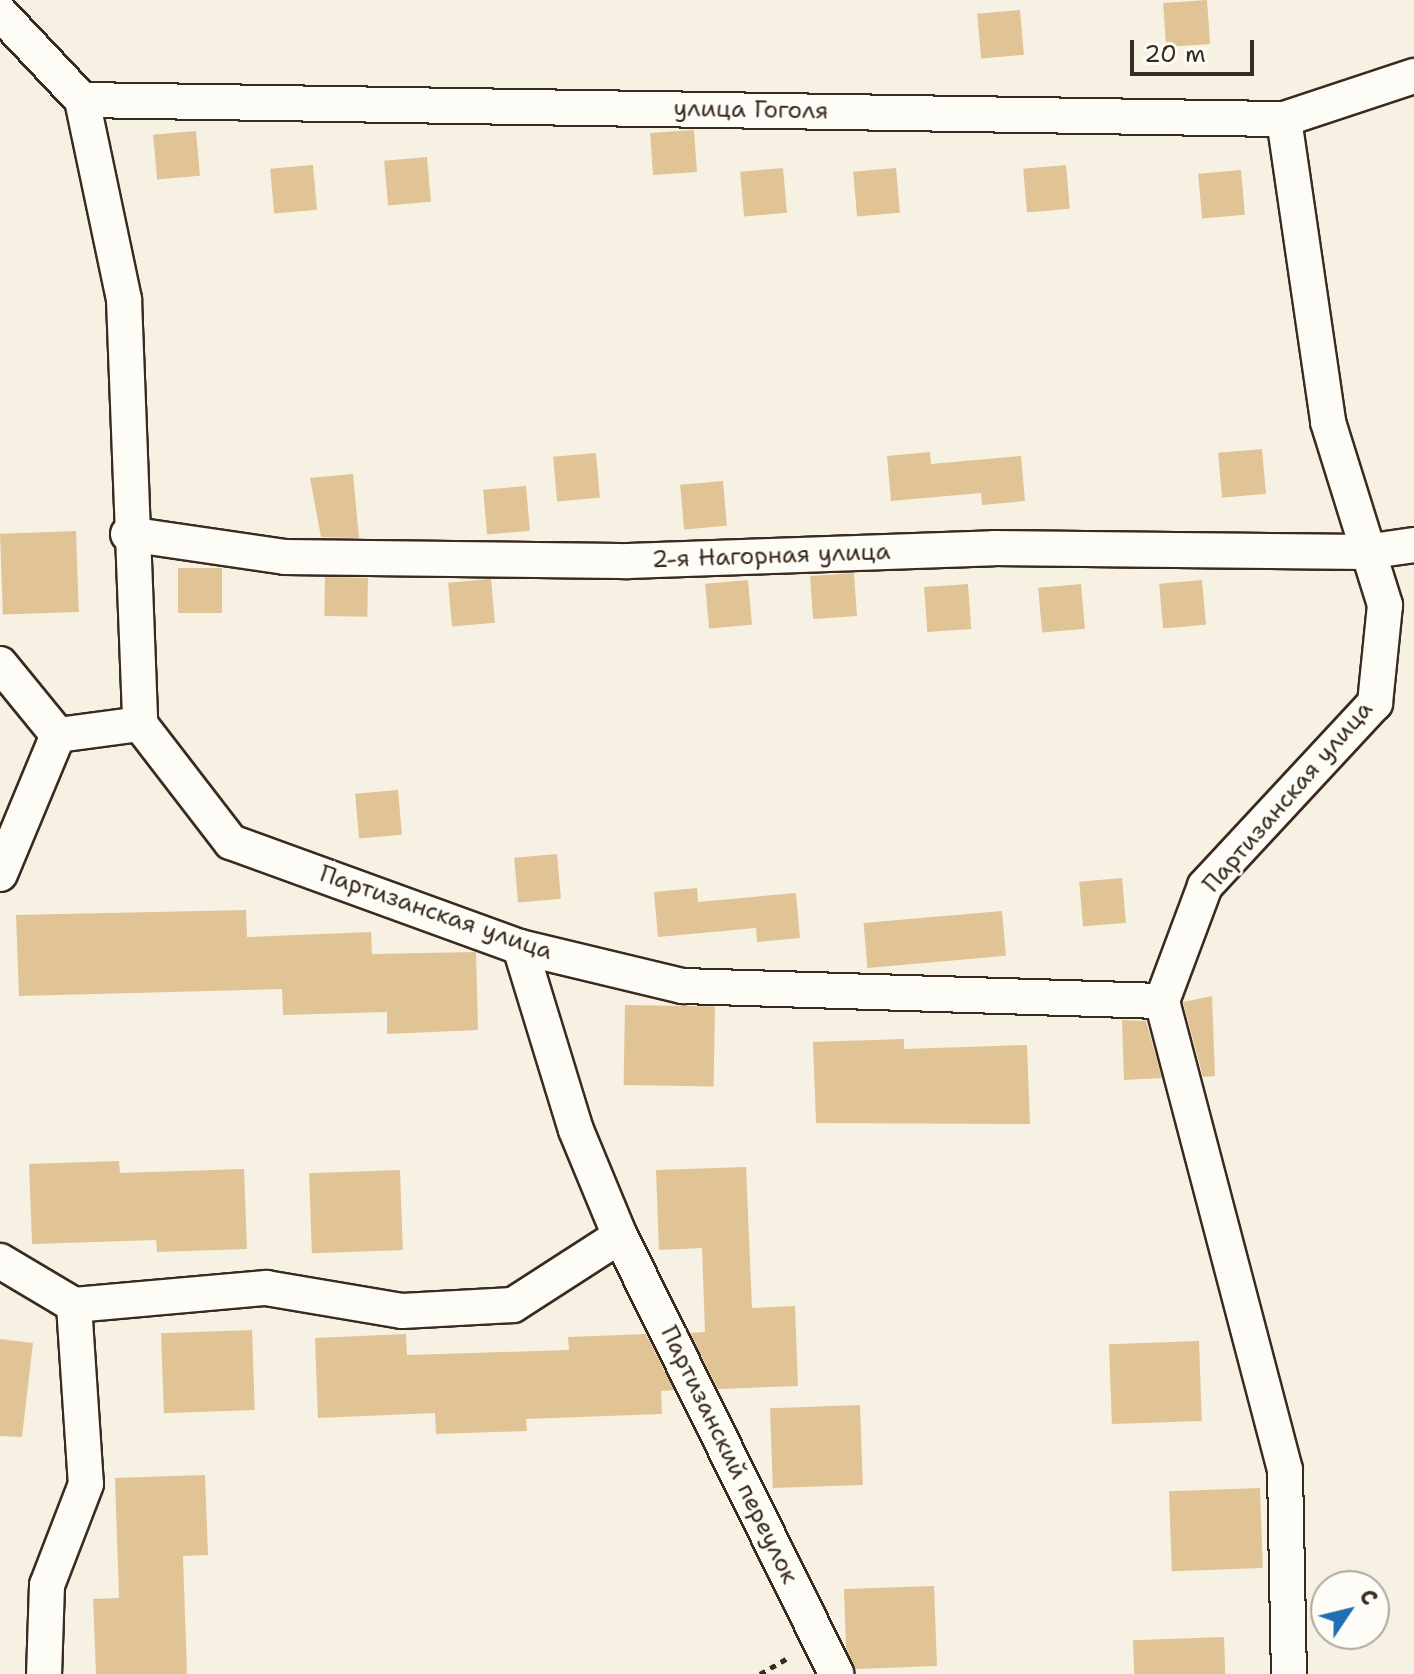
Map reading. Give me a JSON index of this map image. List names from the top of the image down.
{
  "streets": {
    "street": [
      "улица Гоголя",
      "2-я Нагорная улица",
      "Партизанская улица",
      "Партизанский переулок"
    ]
  },
  "crossings": [
    ["улица Гоголя", "Партизанская улица"],
    ["2-я Нагорная улица", "Партизанская улица"],
    ["Партизанская улица", "Партизанский переулок"]
  ],
  "scale_bar": "20 m",
  "north": "top right"
}
